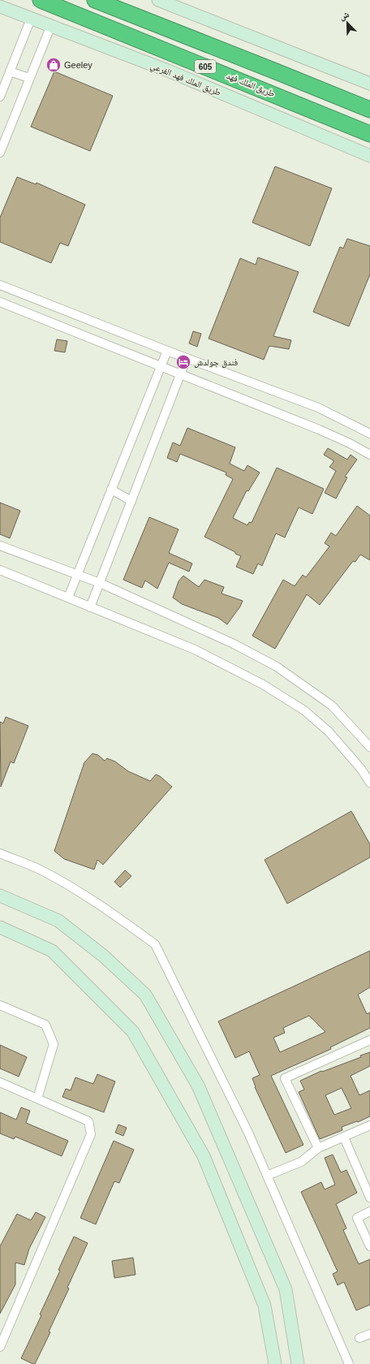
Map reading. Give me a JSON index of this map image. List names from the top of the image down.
{
  "streets": {
    "highway": ["605", "طريق الملك فهد"],
    "street": ["طريق الملك فهد الفرعي"]
  },
  "places": {
    "shop": ["Geeley"],
    "hotel": ["فندق جولدش"]
  },
  "north": "top left"
}
